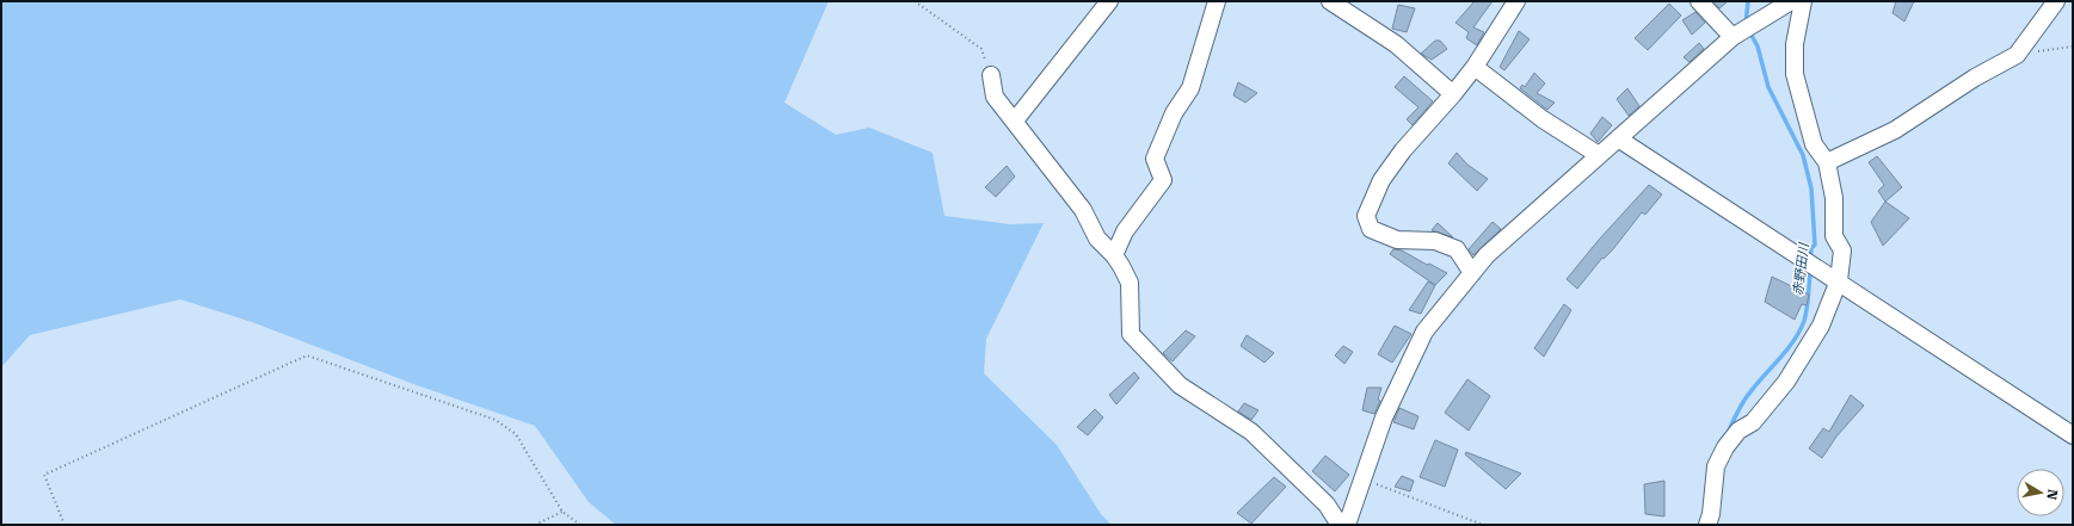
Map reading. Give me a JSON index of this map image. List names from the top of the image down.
{
  "water": ["赤野田川"],
  "north": "right"
}
